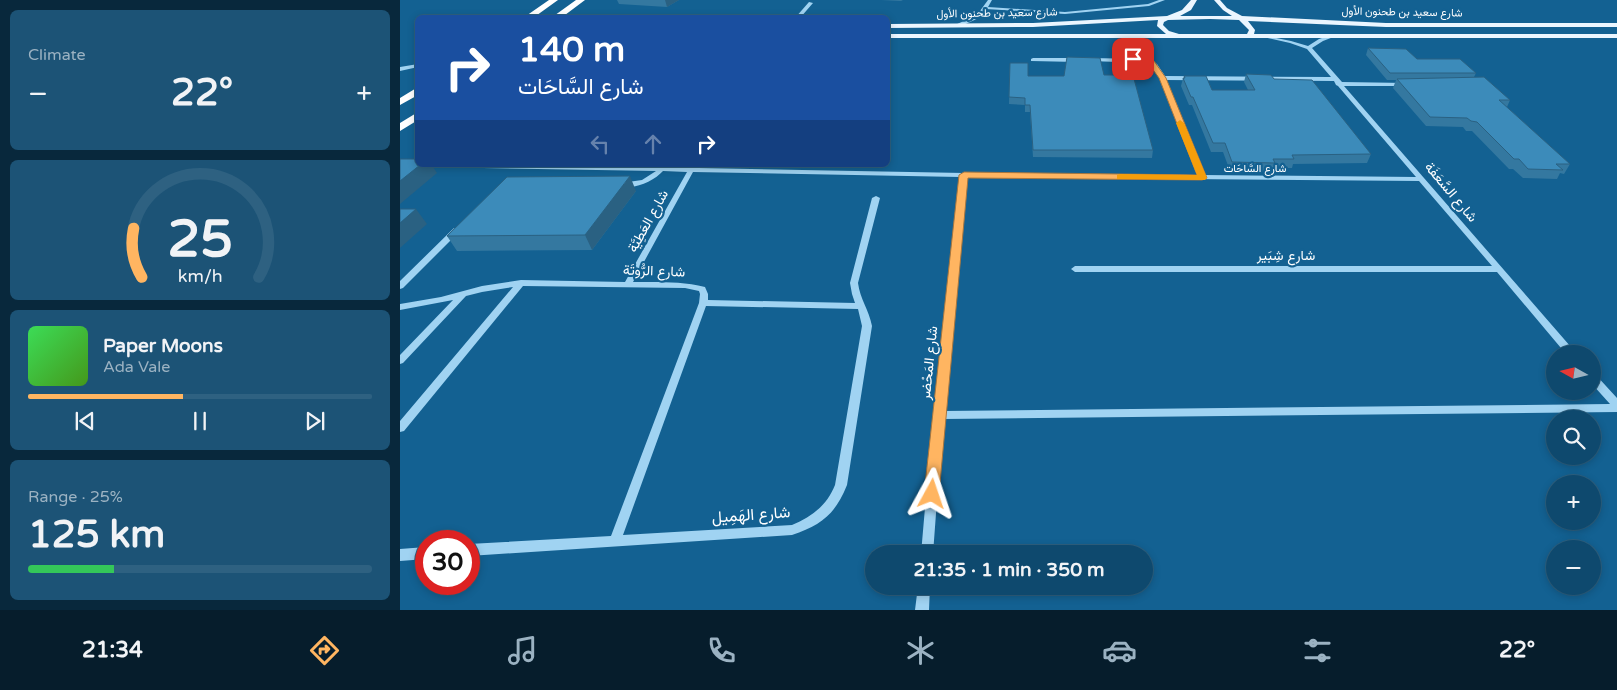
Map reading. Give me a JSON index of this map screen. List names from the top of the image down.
{
  "streets": {
    "main road": ["شارع سعيد بن طحنون الأول"],
    "street": [
      "شارع السَّاحَات",
      "شارع السَّعَفَة",
      "شارع العَطِيَّة",
      "شارع شِبَير",
      "شارع الرُّوتَة",
      "شارع المَحْضر",
      "شارع الهَمِيل"
    ]
  },
  "crossings": [
    ["شارع السَّاحَات", "شارع السَّعَفَة"],
    ["شارع السَّاحَات", "شارع العَطِيَّة"],
    ["شارع السَّاحَات", "شارع المَحْضر"],
    ["شارع السَّعَفَة", "شارع شِبَير"],
    ["شارع العَطِيَّة", "شارع الرُّوتَة"]
  ],
  "north": "left",
  "page": {
    "tile": [
      "Climate",
      ["Range · 25%", "125 km"]
    ],
    "turn": ["140 m", "شارع السَّاحَات"],
    "heat": ["−", "22°", "+"],
    "song": ["Paper Moons", "Ada Vale"],
    "map_buttons": ["+", "−"],
    "limit": "30",
    "trip": "21:35 · 1 min · 350 m",
    "tabs": ["21:34", "22°"],
    "gauge": ["25", "km/h"]
  }
}
